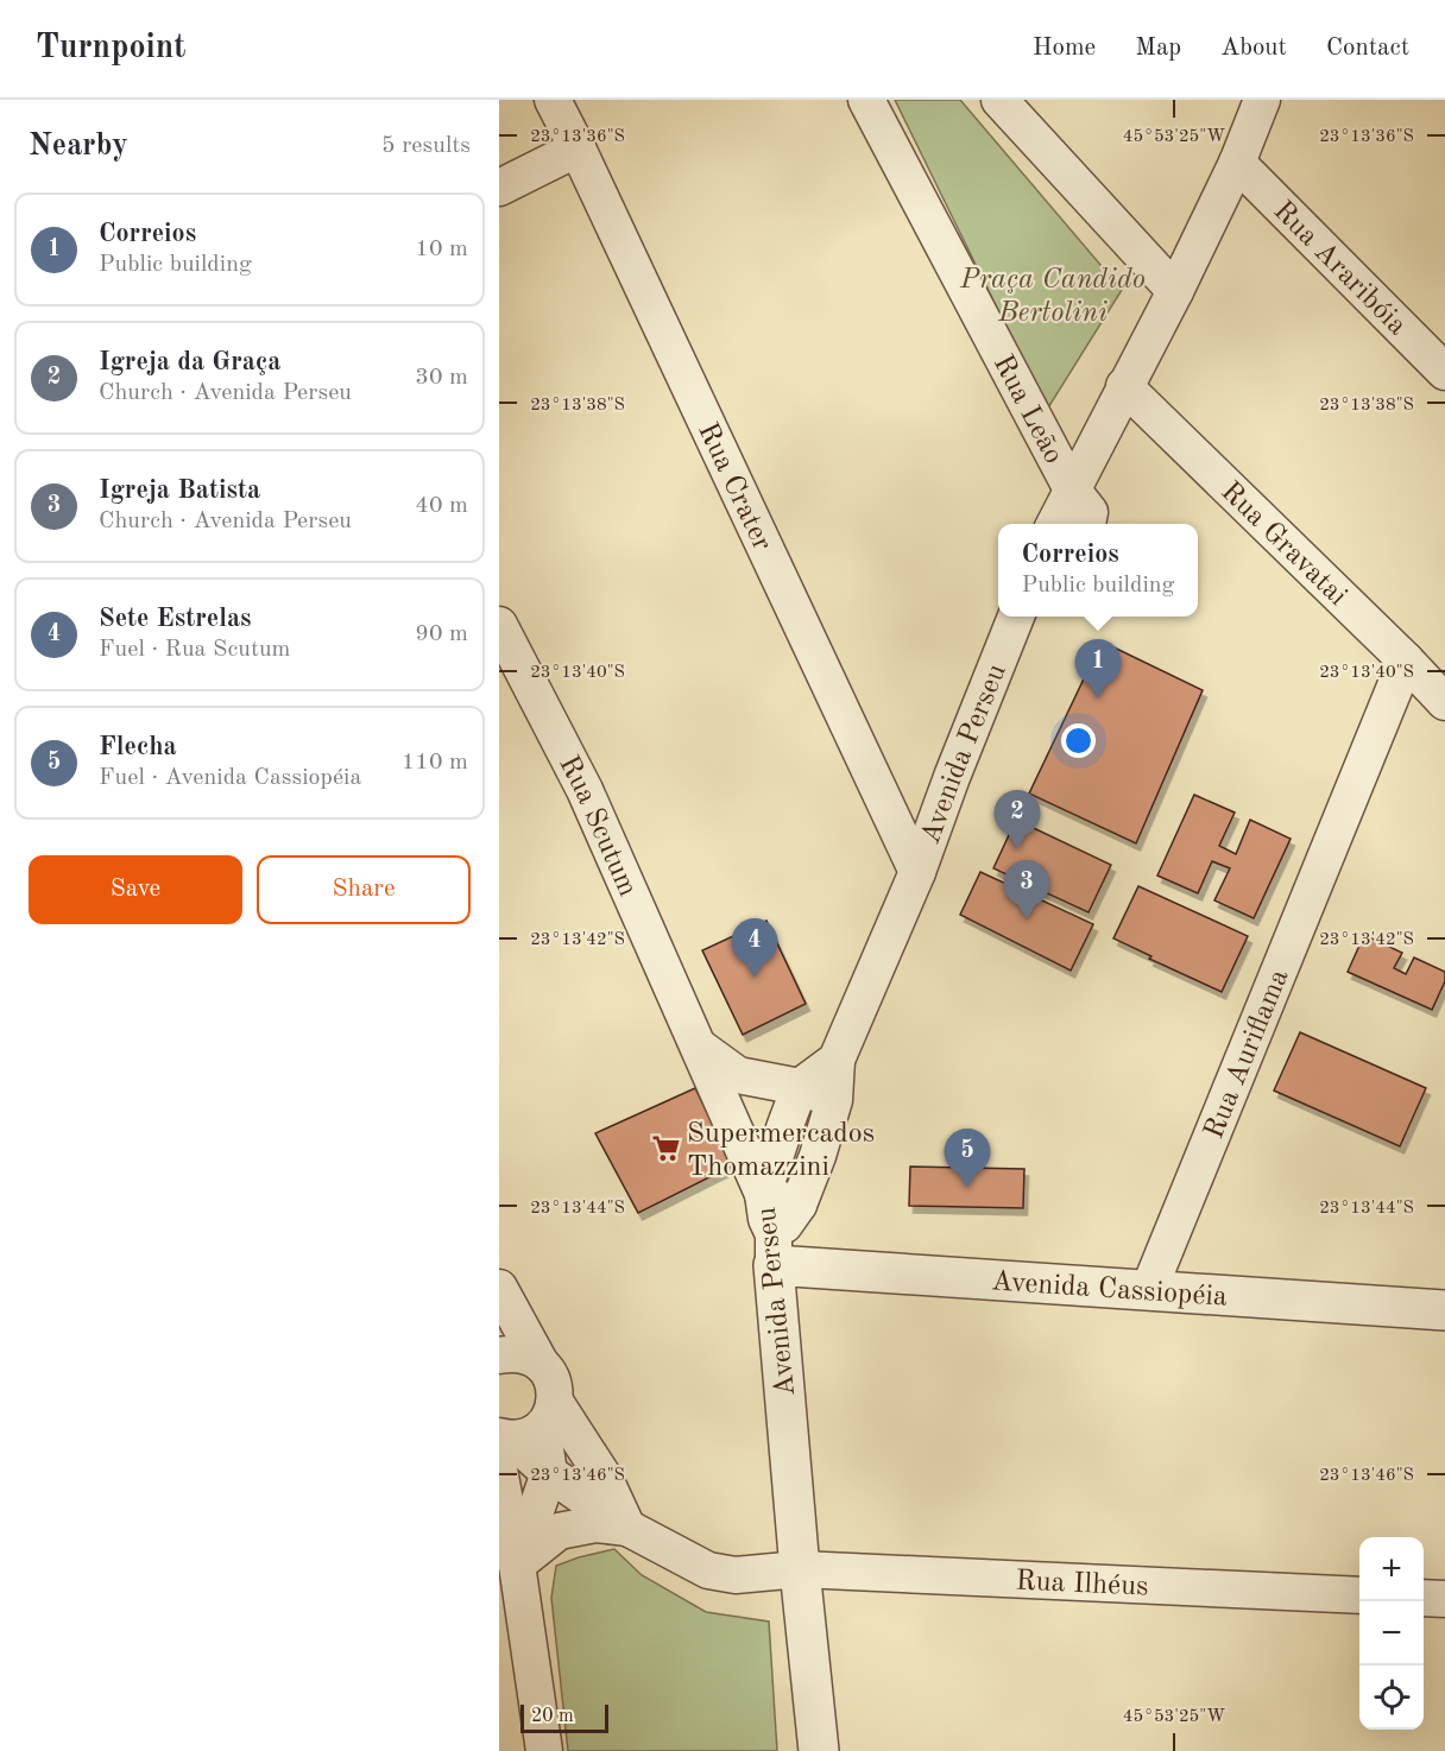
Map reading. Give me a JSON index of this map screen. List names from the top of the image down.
{
  "streets": {
    "street": [
      "Rua Araribóia",
      "Rua Leão",
      "Rua Crater",
      "Rua Gravatai",
      "Avenida Perseu",
      "Rua Scutum",
      "Rua Auriflama",
      "Avenida Cassiopéia",
      "Rua Ilhéus"
    ]
  },
  "crossings": [
    ["Rua Crater", "Avenida Perseu"],
    ["Rua Gravatai", "Rua Auriflama"],
    ["Avenida Perseu", "Rua Scutum"],
    ["Avenida Perseu", "Avenida Cassiopéia"],
    ["Avenida Perseu", "Rua Ilhéus"],
    ["Rua Auriflama", "Avenida Cassiopéia"]
  ],
  "parks": ["Praça Candido Bertolini"],
  "places": {
    "supermarket": ["Supermercados Thomazzini"]
  },
  "scale_bar": "20 m",
  "page": {
    "header": "Turnpoint",
    "nav": [
      "Home",
      "Map",
      "About",
      "Contact"
    ],
    "heading": ["Nearby", "5 results"],
    "list": [
      {
        "mark": "1",
        "name": "Correios",
        "note": "Public building",
        "value": "10 m"
      },
      {
        "mark": "2",
        "name": "Igreja da Graça",
        "note": "Church · Avenida Perseu",
        "value": "30 m"
      },
      {
        "mark": "3",
        "name": "Igreja Batista",
        "note": "Church · Avenida Perseu",
        "value": "40 m"
      },
      {
        "mark": "4",
        "name": "Sete Estrelas",
        "note": "Fuel · Rua Scutum",
        "value": "90 m"
      },
      {
        "mark": "5",
        "name": "Flecha",
        "note": "Fuel · Avenida Cassiopéia",
        "value": "110 m"
      }
    ],
    "popup": ["Correios", "Public building"],
    "pins": [
      "1",
      "2",
      "3",
      "4",
      "5"
    ],
    "buttons": ["Save", "Share"],
    "map_buttons": ["+", "−"],
    "scale": "20 m"
  },
  "coordinates": [
    "45°53'25\"W",
    "23°13'36\"S",
    "23°13'38\"S",
    "23°13'40\"S",
    "23°13'42\"S",
    "23°13'44\"S",
    "23°13'46\"S"
  ]
}
